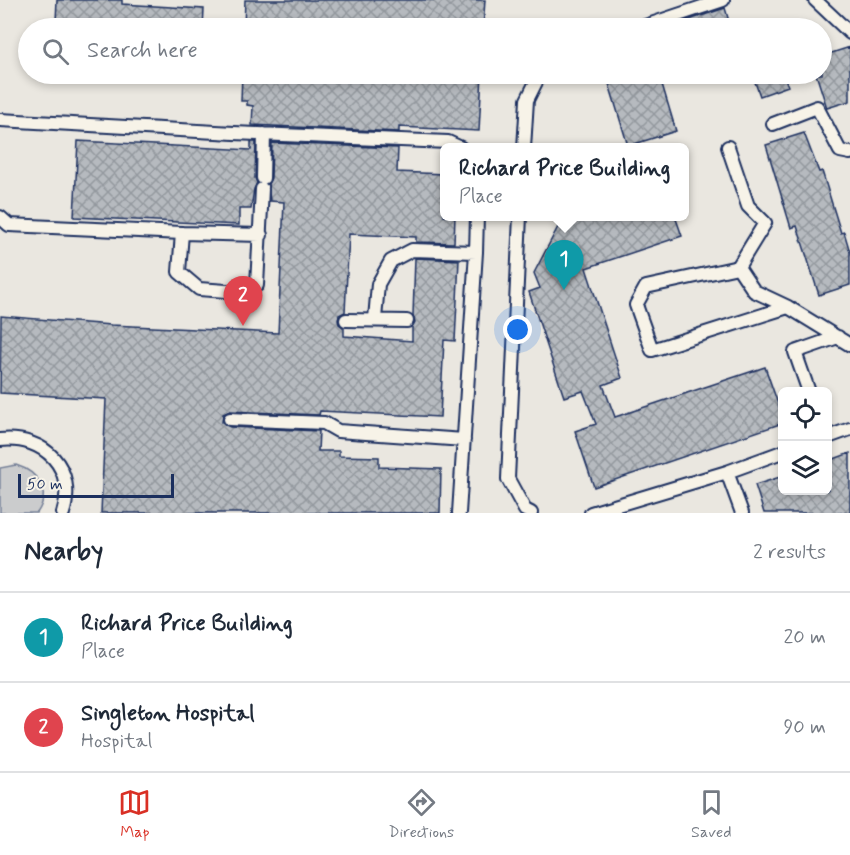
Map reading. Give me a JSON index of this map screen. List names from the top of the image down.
{
  "scale_bar": "50 m",
  "page": {
    "search": "Search here",
    "popup": ["Richard Price Building", "Place"],
    "pins": ["1", "2"],
    "scale": "50 m",
    "heading": ["Nearby", "2 results"],
    "list": [
      {
        "mark": "1",
        "name": "Richard Price Building",
        "note": "Place",
        "value": "20 m"
      },
      {
        "mark": "2",
        "name": "Singleton Hospital",
        "note": "Hospital",
        "value": "90 m"
      }
    ],
    "nav": ["Map", "Directions", "Saved"]
  }
}
